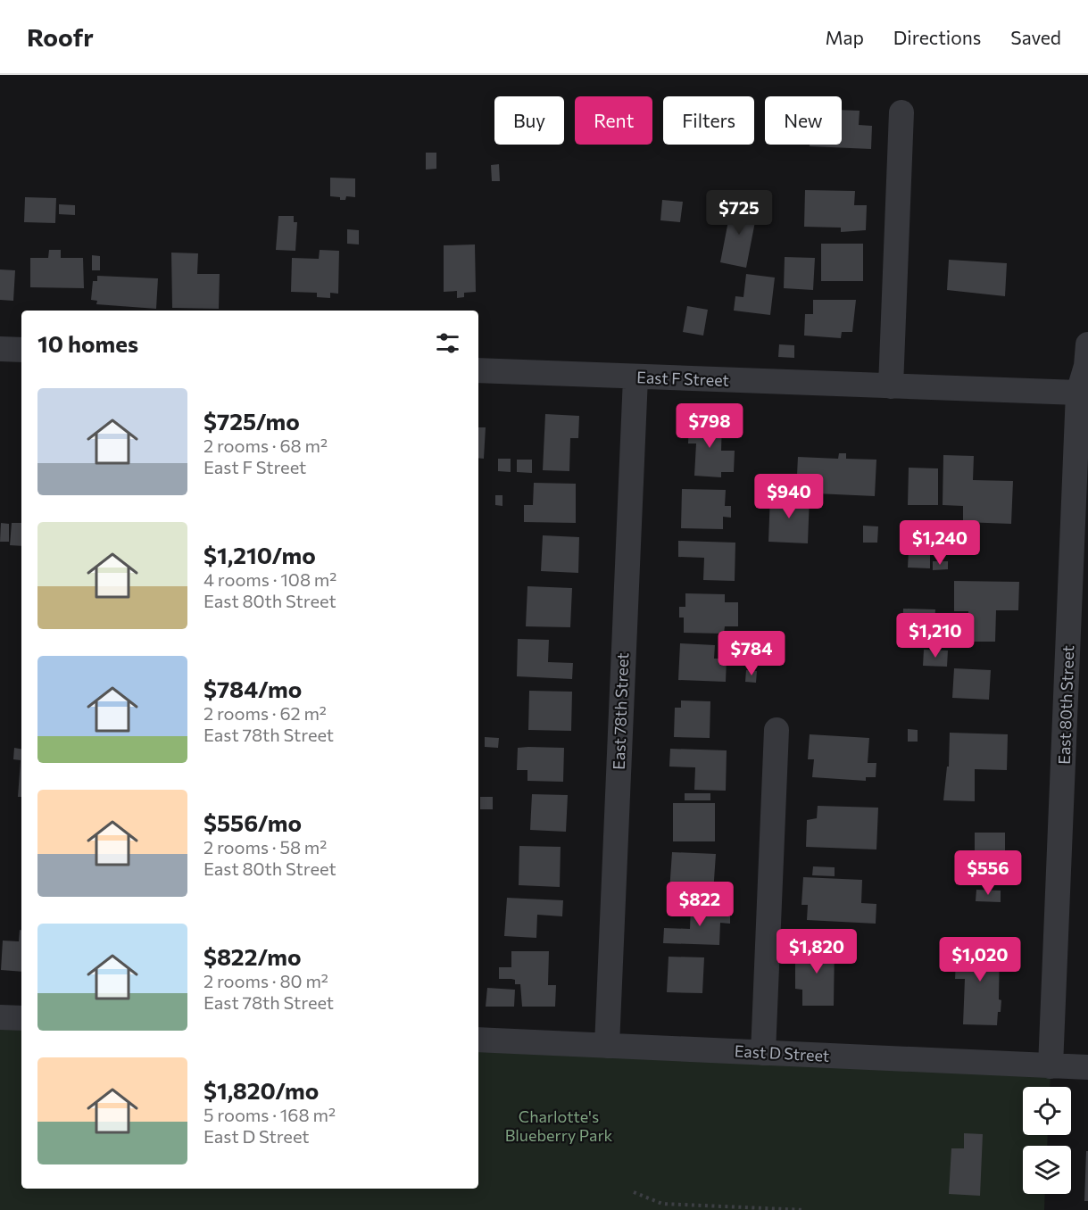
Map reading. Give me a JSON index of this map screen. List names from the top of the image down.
{
  "streets": {
    "street": [
      "East F Street",
      "East 80th Street",
      "East 78th Street",
      "East D Street"
    ]
  },
  "crossings": [
    ["East F Street", "East 80th Street"],
    ["East F Street", "East 78th Street"],
    ["East 80th Street", "East D Street"],
    ["East 78th Street", "East D Street"]
  ],
  "parks": ["Charlotte's Blueberry Park"],
  "page": {
    "header": "Roofr",
    "nav": ["Map", "Directions", "Saved"],
    "chip": [
      "Buy",
      "Rent",
      "Filters",
      "New"
    ],
    "price": [
      "$725",
      "$798",
      "$940",
      "$1,240",
      "$1,210",
      "$784",
      "$556",
      "$822",
      "$1,820",
      "$1,020"
    ],
    "heading": "10 homes",
    "list": [
      {
        "name": "$725/mo",
        "note": "2 rooms · 68 m² · East F Street"
      },
      {
        "name": "$1,210/mo",
        "note": "4 rooms · 108 m² · East 80th Street"
      },
      {
        "name": "$784/mo",
        "note": "2 rooms · 62 m² · East 78th Street"
      },
      {
        "name": "$556/mo",
        "note": "2 rooms · 58 m² · East 80th Street"
      },
      {
        "name": "$822/mo",
        "note": "2 rooms · 80 m² · East 78th Street"
      },
      {
        "name": "$1,820/mo",
        "note": "5 rooms · 168 m² · East D Street"
      }
    ]
  }
}
